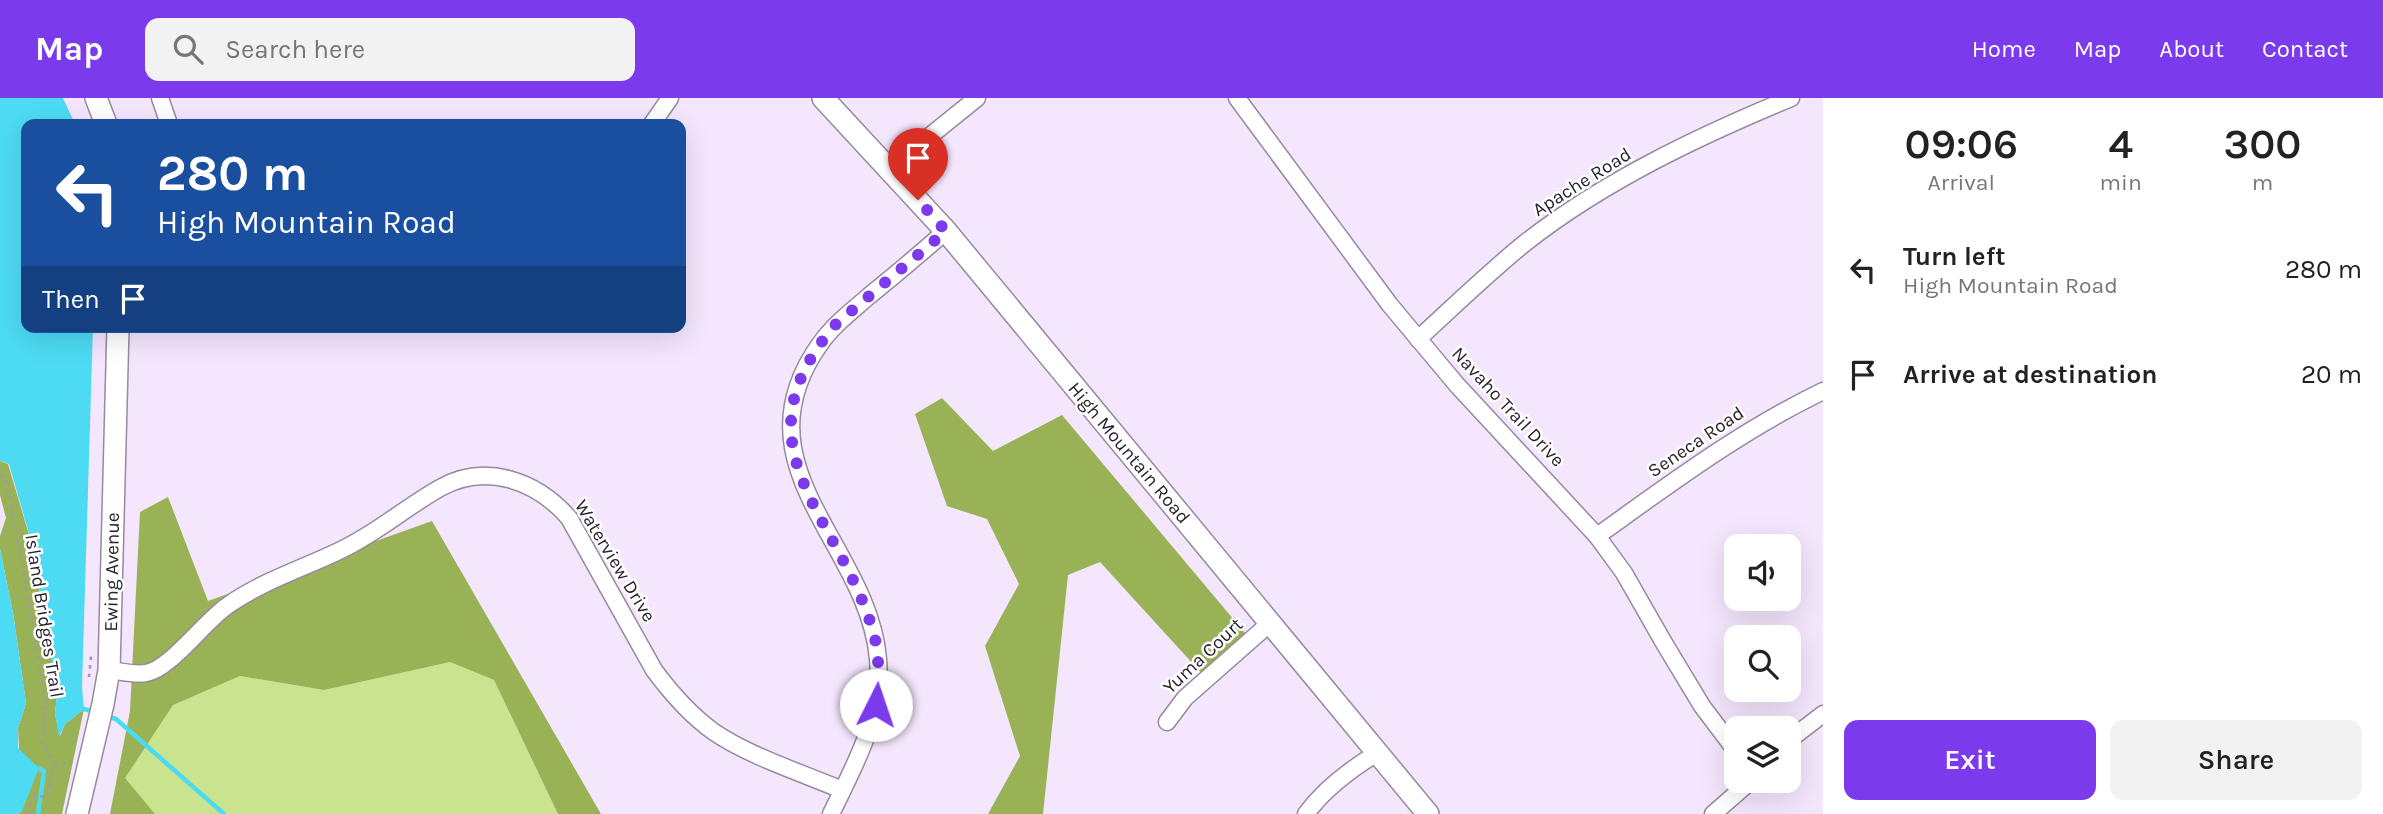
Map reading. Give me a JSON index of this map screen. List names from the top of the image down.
{
  "streets": {
    "main road": ["High Mountain Road", "Ewing Avenue"],
    "street": [
      "Apache Road",
      "Navaho Trail Drive",
      "Seneca Road",
      "Waterview Drive",
      "Yuma Court"
    ],
    "path": ["Island Bridges Trail"]
  },
  "crossings": [
    ["Apache Road", "Navaho Trail Drive"],
    ["Navaho Trail Drive", "Seneca Road"],
    ["High Mountain Road", "Yuma Court"],
    ["Waterview Drive", "Ewing Avenue"]
  ],
  "page": {
    "header": "Map",
    "search": "Search here",
    "nav": [
      "Home",
      "Map",
      "About",
      "Contact"
    ],
    "eta": [
      "09:06",
      "Arrival",
      "4",
      "min",
      "300",
      "m"
    ],
    "turn": ["280 m", "High Mountain Road"],
    "list": [
      {
        "name": "Turn left",
        "note": "High Mountain Road",
        "value": "280 m"
      },
      {
        "name": "Arrive at destination",
        "value": "20 m"
      }
    ],
    "then": "Then",
    "buttons": ["Exit", "Share"]
  }
}
